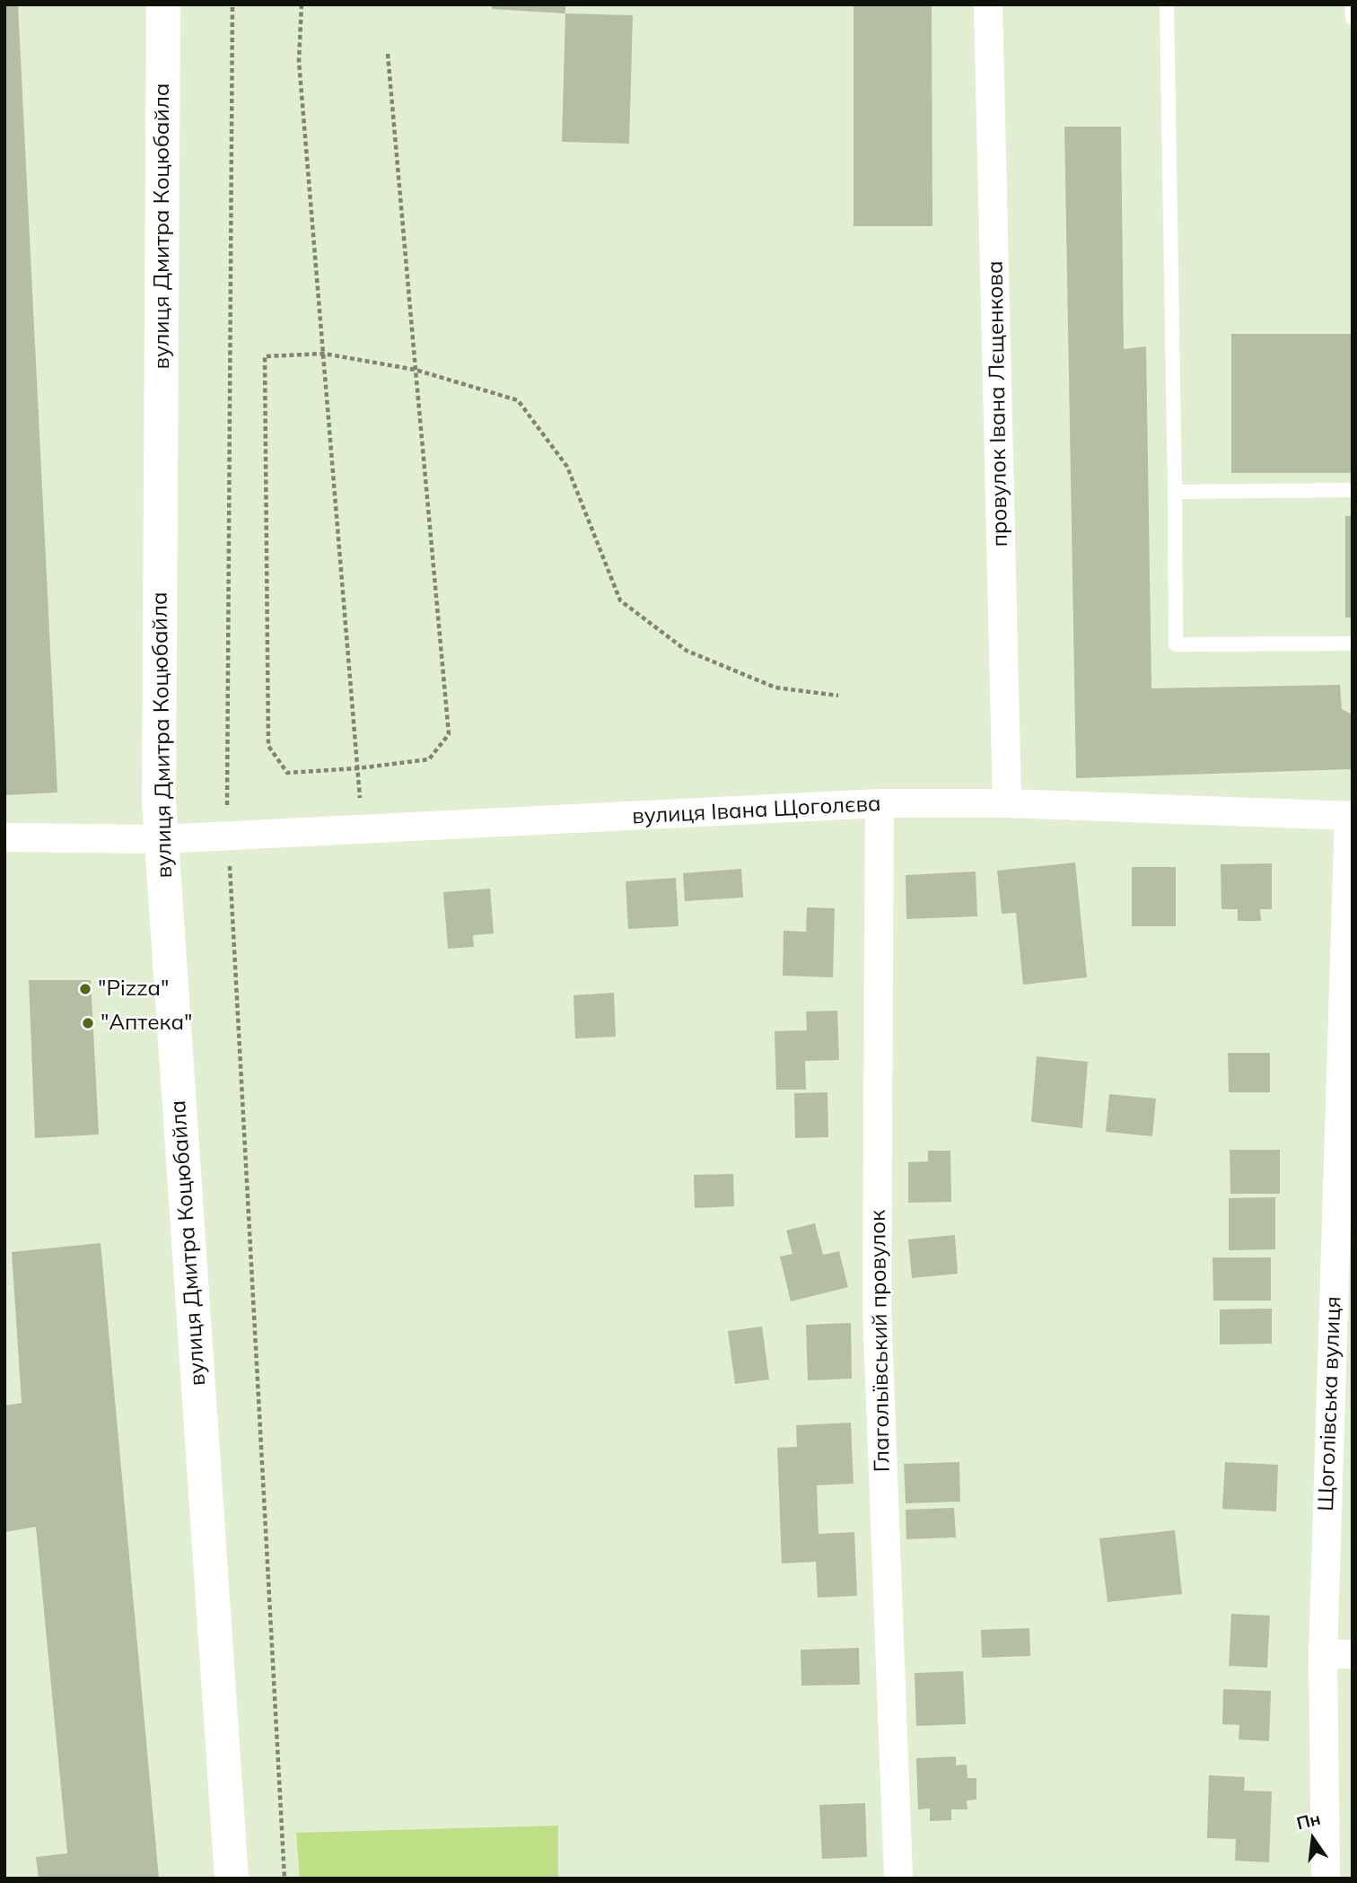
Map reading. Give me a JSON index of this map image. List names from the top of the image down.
{
  "streets": {
    "main road": ["вулиця Дмитра Коцюбайла"],
    "street": [
      "провулок Івана Лєщенкова",
      "вулиця Івана Щоголєва",
      "Глагольївський провулок",
      "Щоголівська вулиця"
    ]
  },
  "crossings": [
    ["вулиця Дмитра Коцюбайла", "вулиця Івана Щоголєва"],
    ["провулок Івана Лєщенкова", "вулиця Івана Щоголєва"],
    ["вулиця Івана Щоголєва", "Глагольївський провулок"],
    ["вулиця Івана Щоголєва", "Щоголівська вулиця"]
  ],
  "places": ["\"Pizza\"", "\"Аптека\""],
  "north": "top"
}
